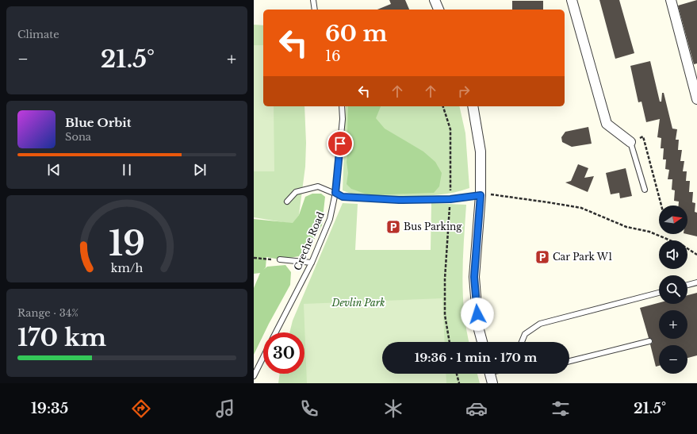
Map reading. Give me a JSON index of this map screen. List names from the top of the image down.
{
  "streets": {
    "lane": ["Creche Road"]
  },
  "parks": ["Devlin Park"],
  "places": {
    "parking": ["Bus Parking", "Car Park W1"]
  },
  "north": "right",
  "page": {
    "tile": [
      "Climate",
      ["Range · 34%", "170 km"]
    ],
    "turn": ["60 m", "16"],
    "heat": ["−", "21.5°", "+"],
    "song": ["Blue Orbit", "Sona"],
    "map_buttons": ["+", "−"],
    "limit": "30",
    "trip": "19:36 · 1 min · 170 m",
    "tabs": ["19:35", "21.5°"],
    "gauge": ["19", "km/h"]
  }
}
